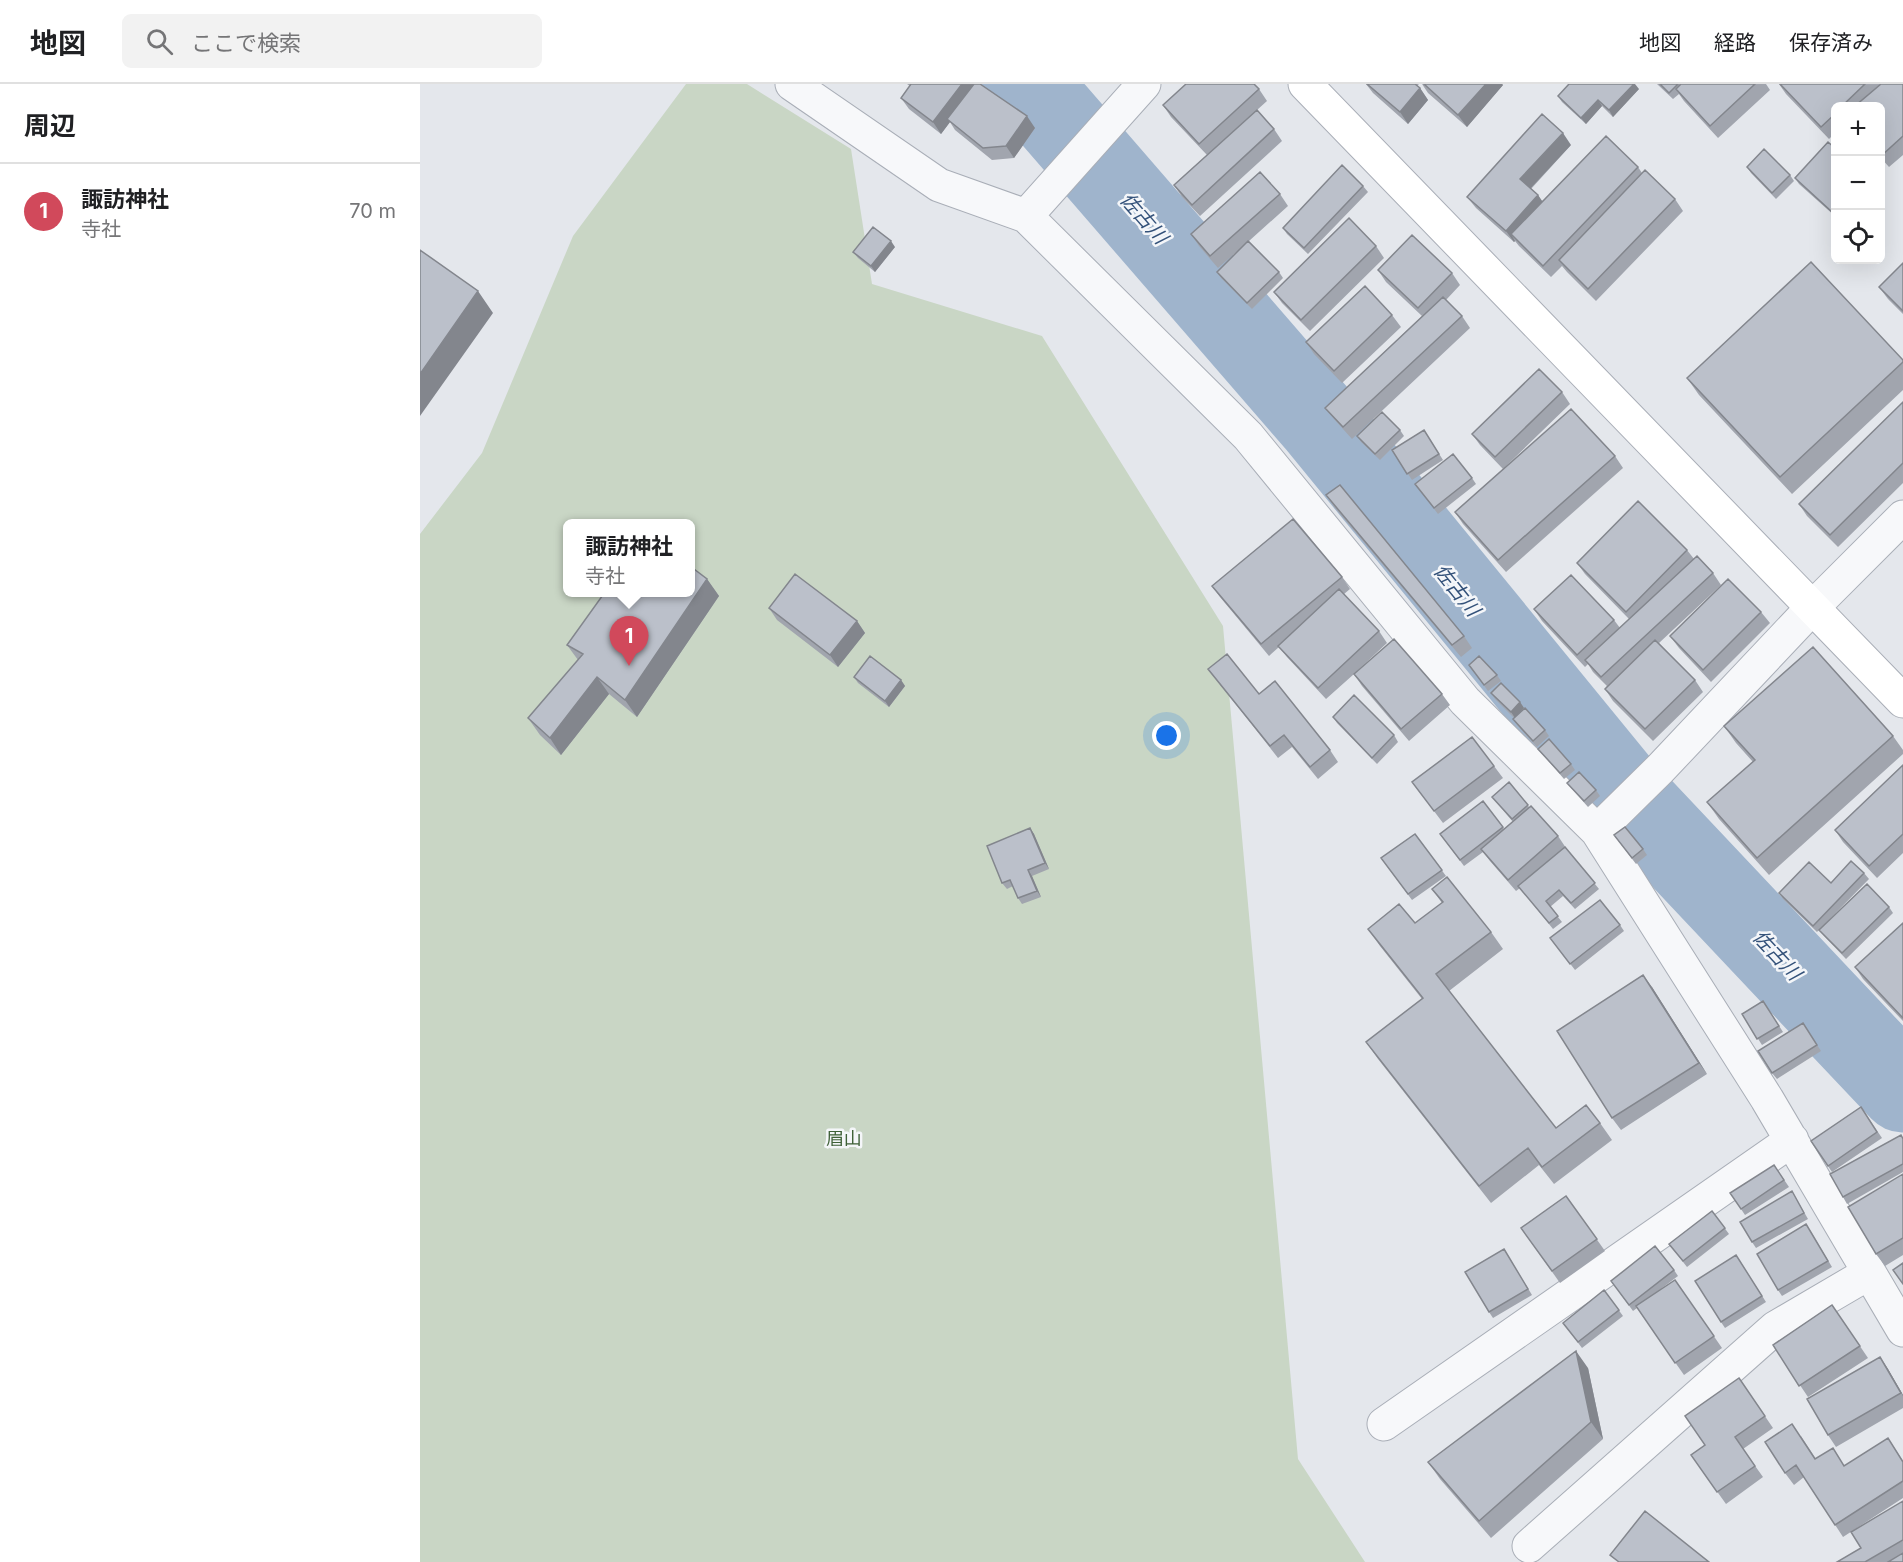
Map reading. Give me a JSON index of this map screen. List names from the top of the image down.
{
  "water": ["佐古川"],
  "parks": ["眉山"],
  "page": {
    "header": "地図",
    "search": "ここで検索",
    "nav": ["地図", "経路", "保存済み"],
    "heading": "周辺",
    "map_buttons": ["+", "−"],
    "list": [
      {
        "mark": "1",
        "name": "諏訪神社",
        "note": "寺社",
        "value": "70 m"
      }
    ],
    "popup": ["諏訪神社", "寺社"],
    "pins": "1"
  }
}
